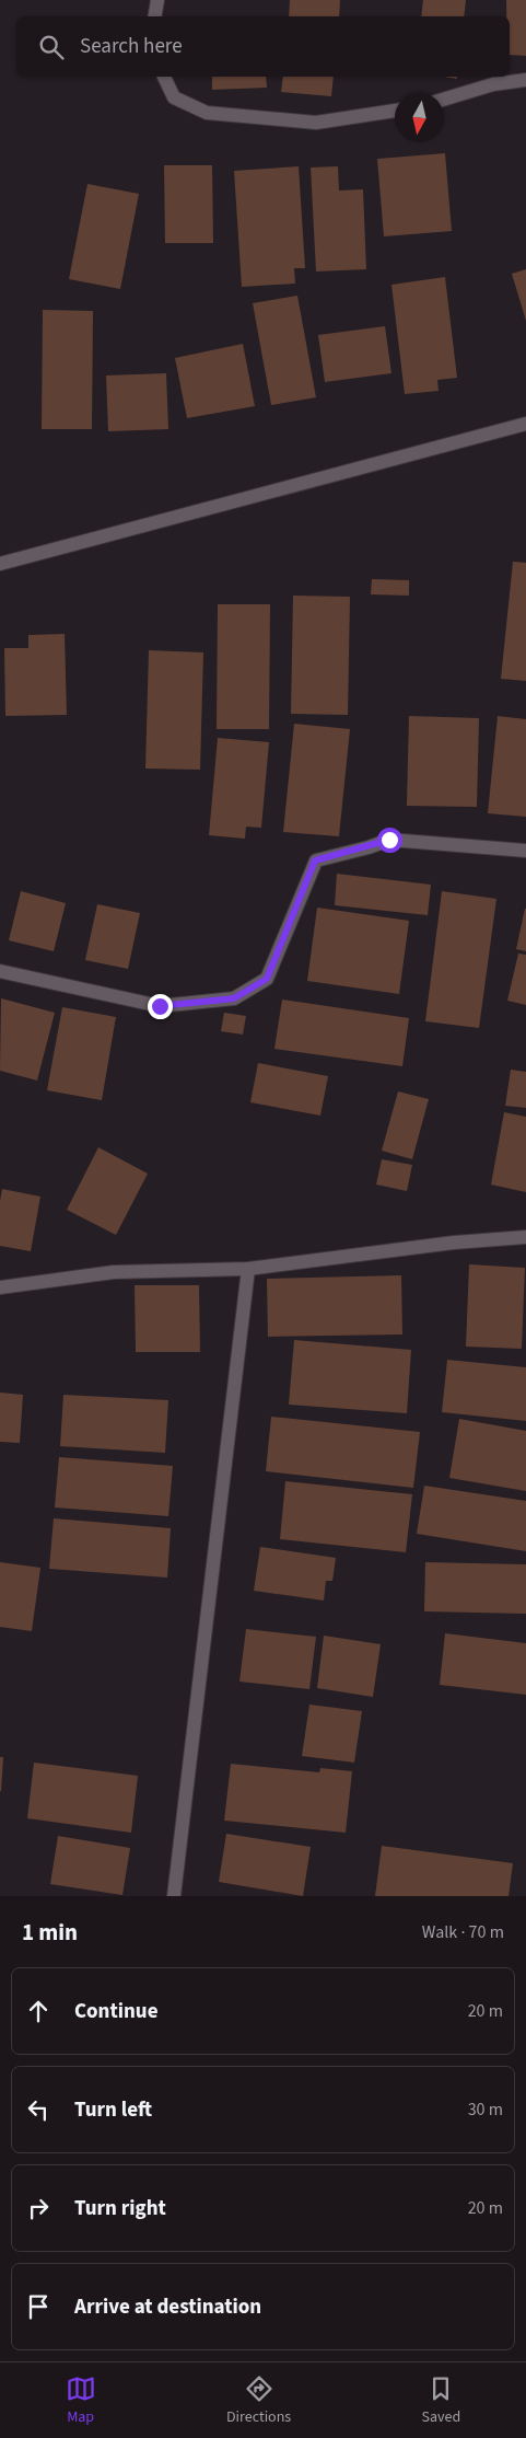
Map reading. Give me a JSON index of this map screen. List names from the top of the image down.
{
  "north": "bottom",
  "page": {
    "search": "Search here",
    "heading": ["1 min", "Walk · 70 m"],
    "list": [
      ["Continue", "20 m"],
      ["Turn left", "30 m"],
      ["Turn right", "20 m"],
      "Arrive at destination"
    ],
    "nav": ["Map", "Directions", "Saved"]
  }
}
